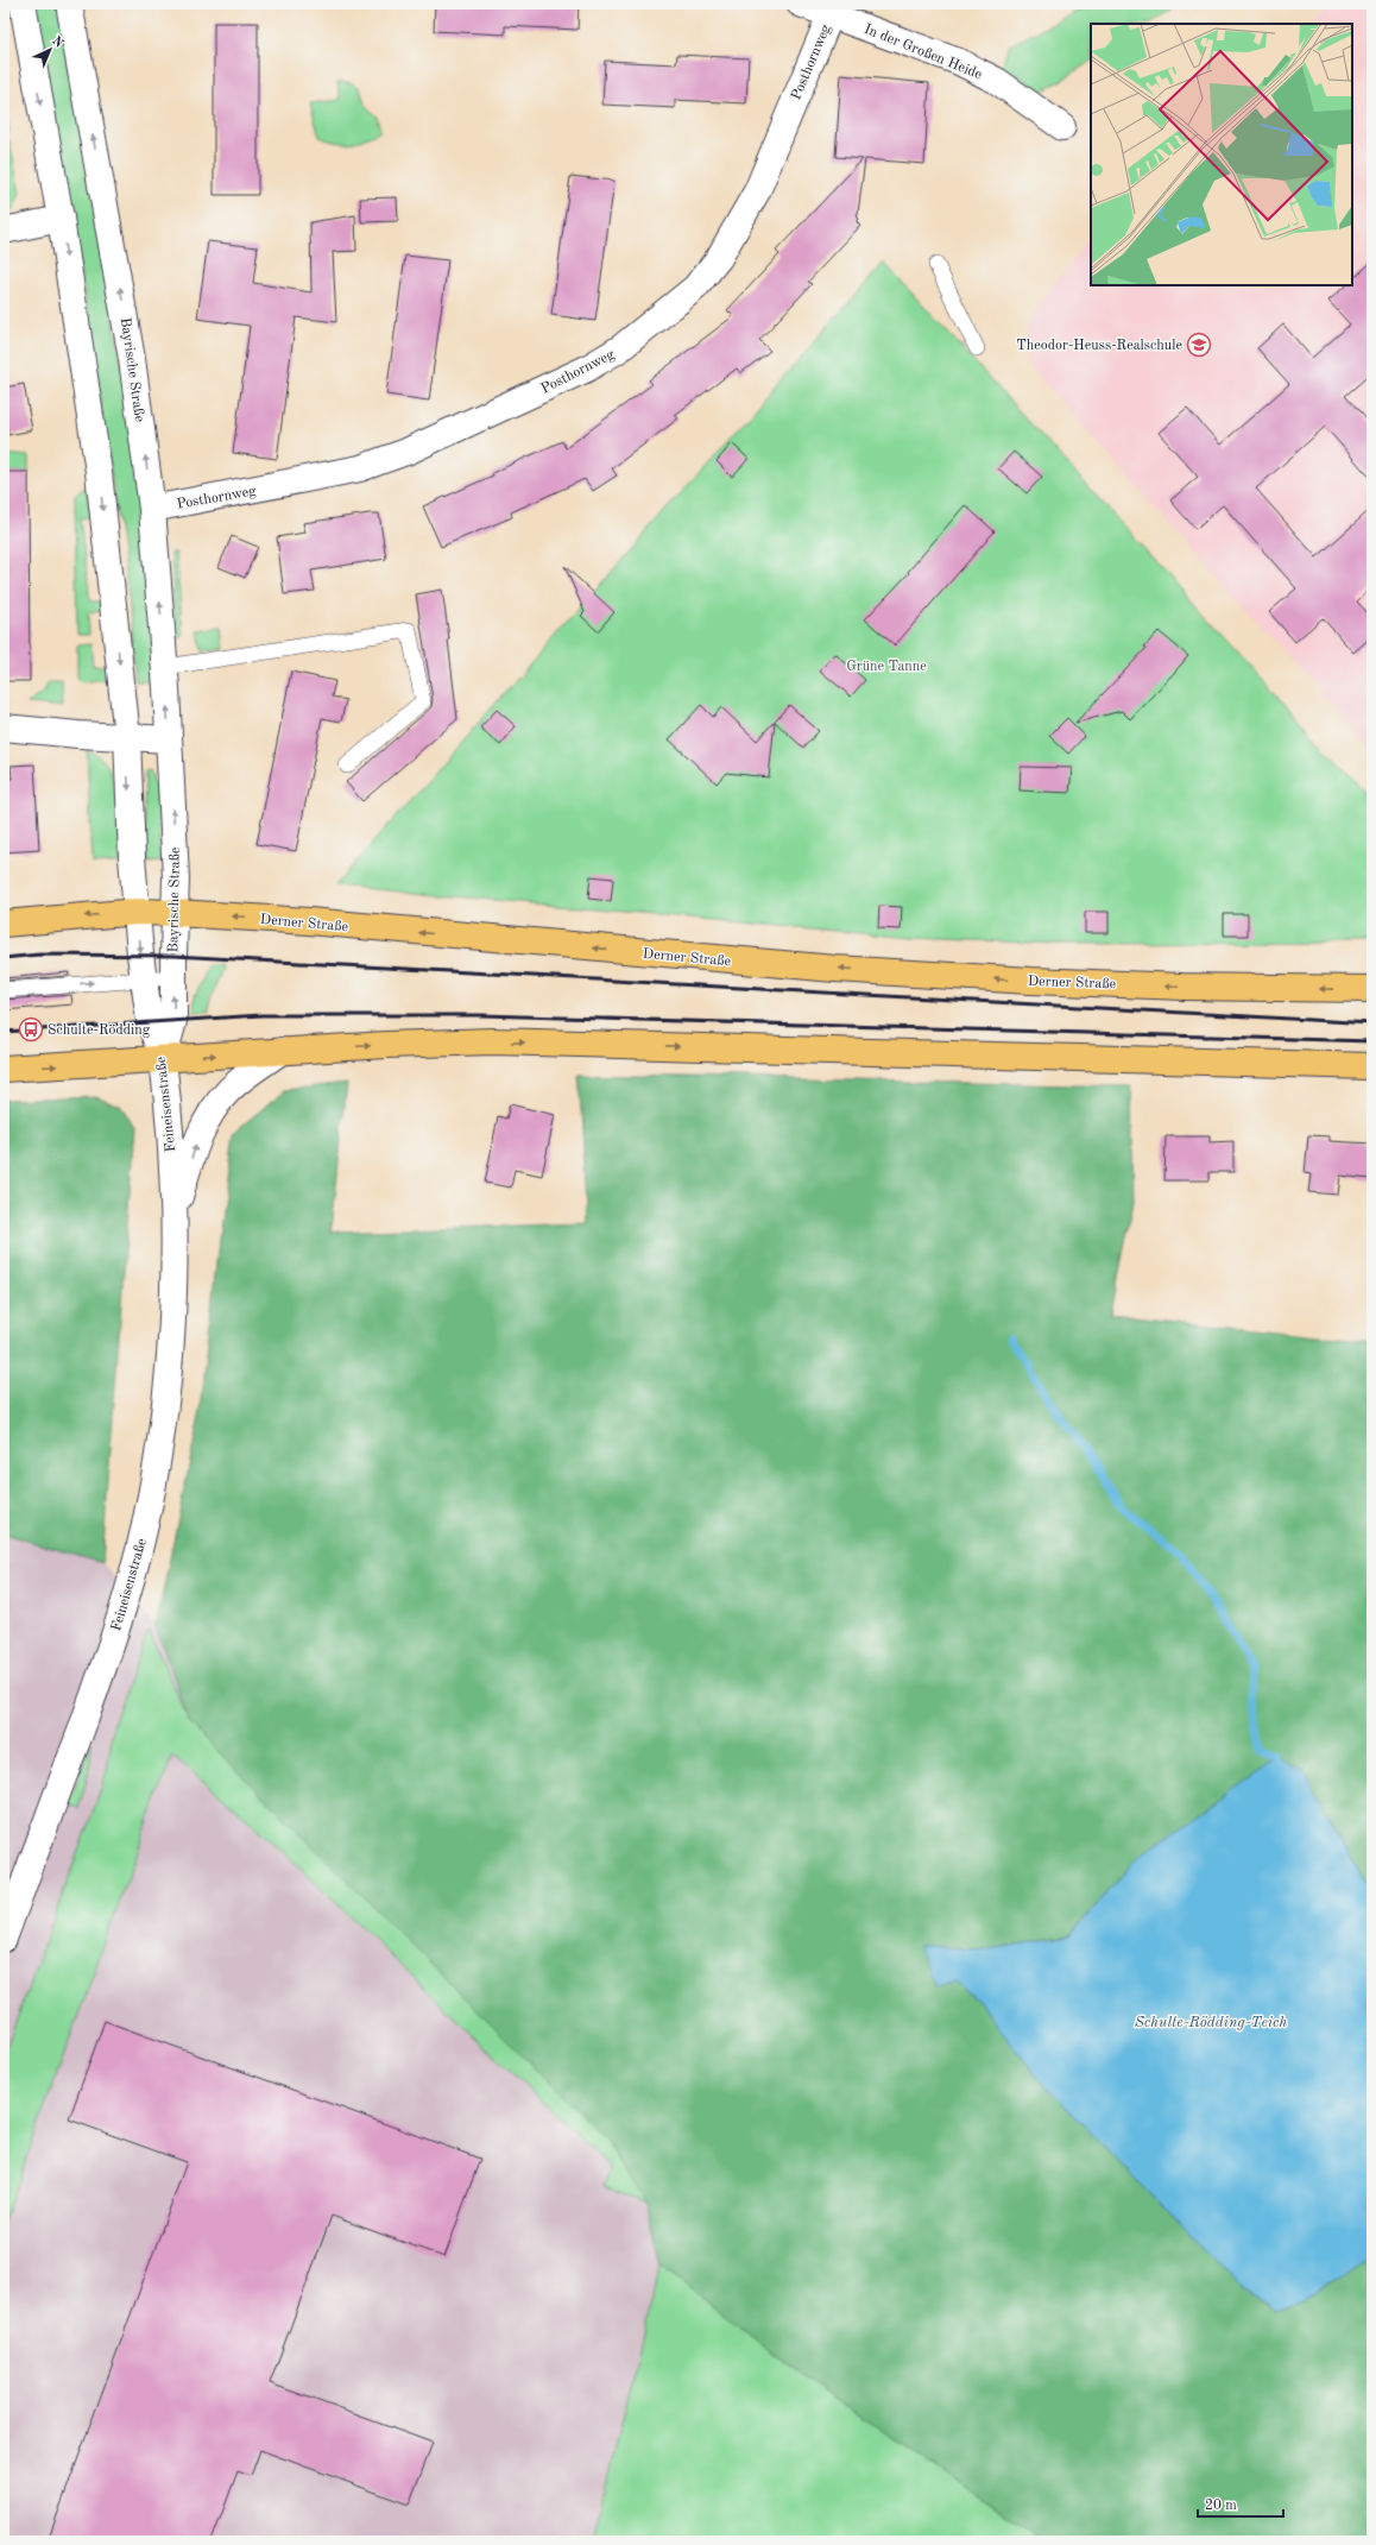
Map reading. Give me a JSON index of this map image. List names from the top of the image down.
{
  "streets": {
    "main road": ["Derner Straße"],
    "street": [
      "In der Großen Heide",
      "Posthornweg",
      "Bayrische Straße",
      "Feineisenstraße"
    ]
  },
  "crossings": [
    ["In der Großen Heide", "Posthornweg"],
    ["Posthornweg", "Bayrische Straße"],
    ["Bayrische Straße", "Derner Straße"],
    ["Bayrische Straße", "Feineisenstraße"],
    ["Derner Straße", "Feineisenstraße"]
  ],
  "water": ["Schulte-Rödding-Teich"],
  "parks": ["Grüne Tanne"],
  "places": {
    "school or university": ["Theodor-Heuss-Realschule"],
    "bus stop": ["Schulte-Rödding"]
  },
  "scale_bar": "20 m",
  "north": "top right"
}
